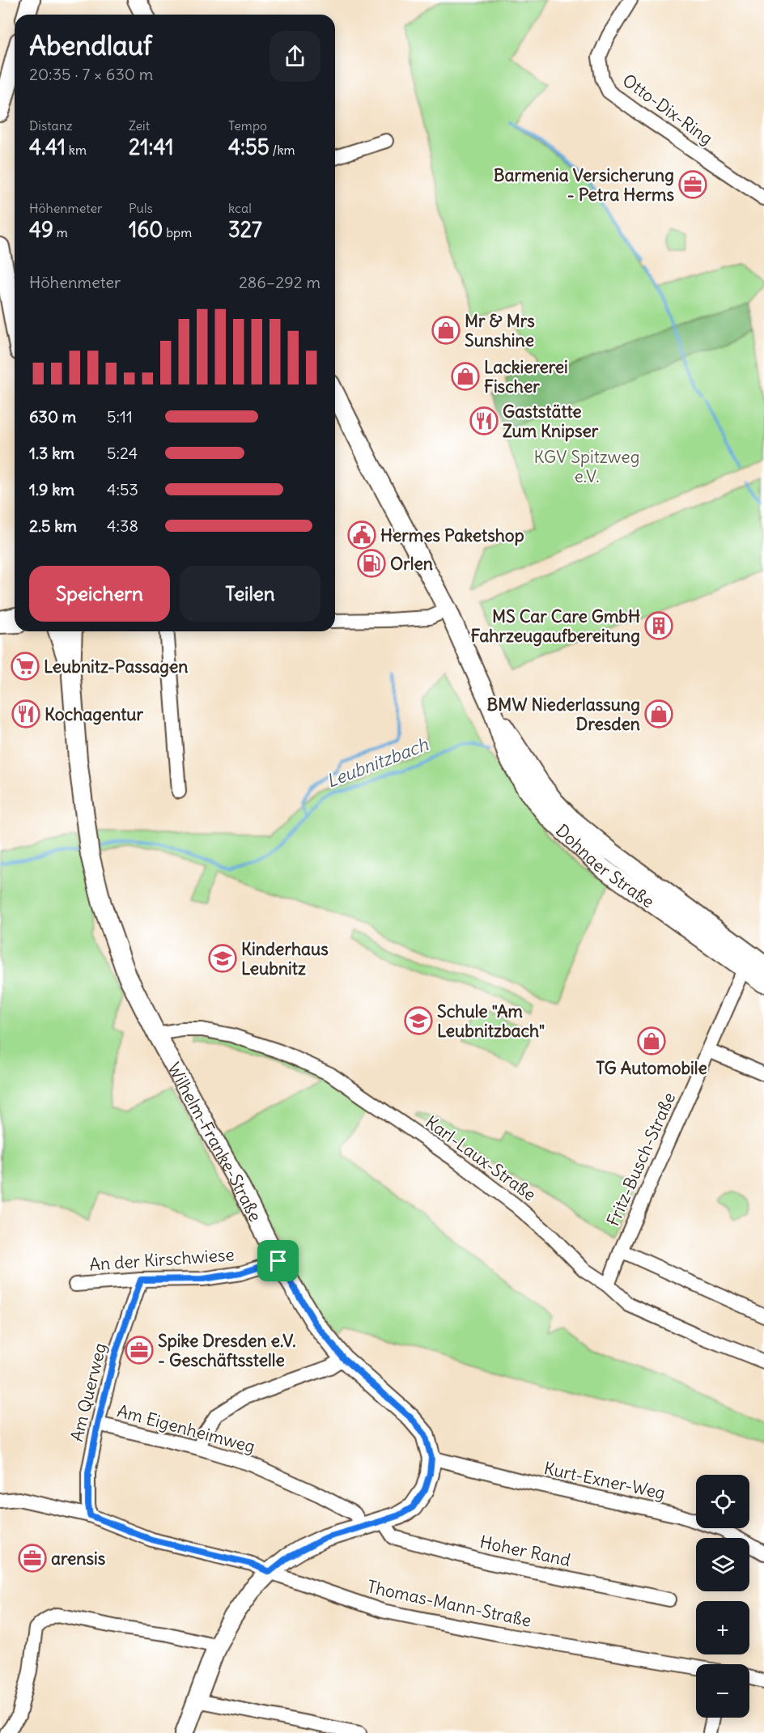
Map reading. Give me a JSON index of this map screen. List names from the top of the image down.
{
  "streets": {
    "street": [
      "Otto-Dix-Ring",
      "Dohnaer Straße",
      "Wilhelm-Franke-Straße",
      "Karl-Laux-Straße",
      "Fritz-Busch-Straße",
      "An der Kirschwiese",
      "Am Querweg",
      "Am Eigenheimweg",
      "Kurt-Exner-Weg",
      "Hoher Rand",
      "Thomas-Mann-Straße"
    ]
  },
  "crossings": [
    ["Dohnaer Straße", "Fritz-Busch-Straße"],
    ["Wilhelm-Franke-Straße", "Karl-Laux-Straße"],
    ["Wilhelm-Franke-Straße", "An der Kirschwiese"],
    ["Wilhelm-Franke-Straße", "Am Eigenheimweg"],
    ["Wilhelm-Franke-Straße", "Kurt-Exner-Weg"],
    ["Wilhelm-Franke-Straße", "Hoher Rand"],
    ["Wilhelm-Franke-Straße", "Thomas-Mann-Straße"],
    ["Karl-Laux-Straße", "Fritz-Busch-Straße"],
    ["An der Kirschwiese", "Am Querweg"],
    ["Am Querweg", "Am Eigenheimweg"],
    ["Am Querweg", "Thomas-Mann-Straße"]
  ],
  "water": ["Leubnitzbach"],
  "parks": ["KGV Spitzweg e.V."],
  "places": {
    "office": ["Barmenia Versicherung - Petra Herms", "Spike Dresden e.V. - Geschäftsstelle", "arensis"],
    "shop": [
      "Mr & Mrs Sunshine",
      "Lackiererei Fischer",
      "BMW Niederlassung Dresden",
      "TG Automobile"
    ],
    "restaurant": ["Gaststätte Zum Knipser", "Kochagentur"],
    "public building": ["Hermes Paketshop"],
    "fuel station": ["Orlen"],
    "building": ["MS Car Care GmbH Fahrzeugaufbereitung"],
    "supermarket": ["Leubnitz-Passagen"],
    "school or university": ["Kinderhaus Leubnitz", "Schule \"Am Leubnitzbach\""]
  },
  "page": {
    "heading": ["Abendlauf", "20:35 · 7 × 630 m"],
    "stats": [
      ["Distanz", "4.41 km"],
      ["Zeit", "21:41"],
      ["Tempo", "4:55 /km"],
      ["Höhenmeter", "49 m"],
      ["Puls", "160 bpm"],
      ["kcal", "327"]
    ],
    "chart": ["Höhenmeter", "286–292 m"],
    "list": [
      {
        "name": "630 m",
        "note": "5:11"
      },
      {
        "name": "1.3 km",
        "note": "5:24"
      },
      {
        "name": "1.9 km",
        "note": "4:53"
      },
      {
        "name": "2.5 km",
        "note": "4:38"
      }
    ],
    "buttons": ["Speichern", "Teilen"],
    "map_buttons": ["+", "−"]
  }
}
